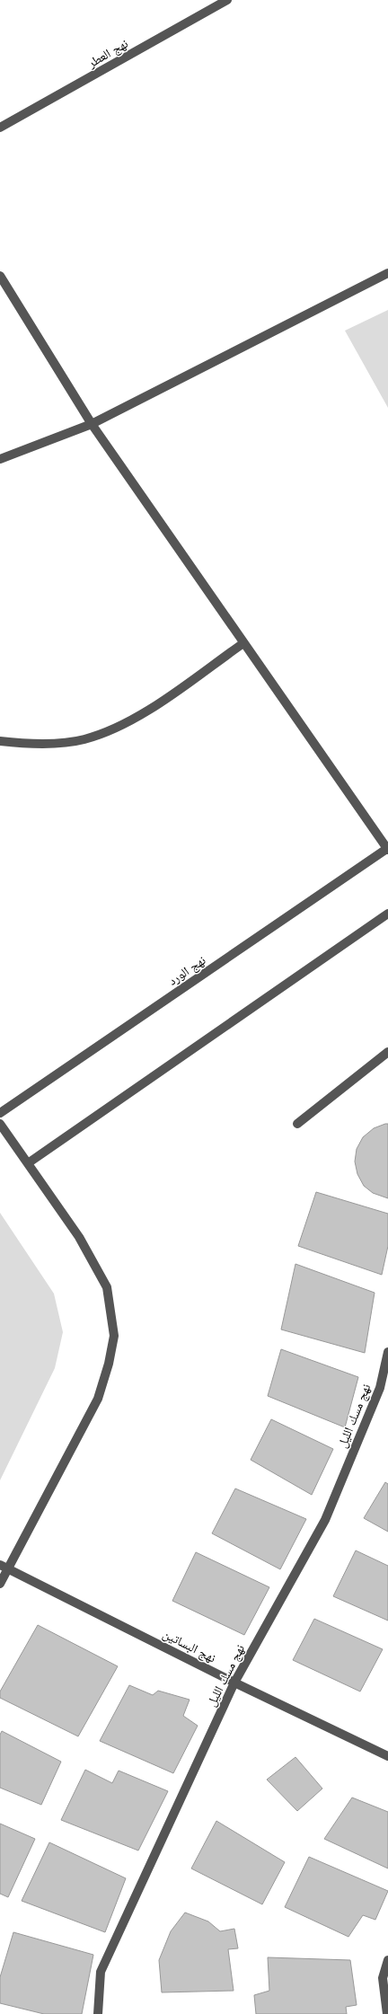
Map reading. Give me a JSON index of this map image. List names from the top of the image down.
{
  "streets": {
    "street": [
      "نهج العطر",
      "نهج الورد",
      "نهج مسك الليل",
      "نهج البساتين"
    ]
  },
  "crossings": [
    ["نهج مسك الليل", "نهج البساتين"]
  ]
}
